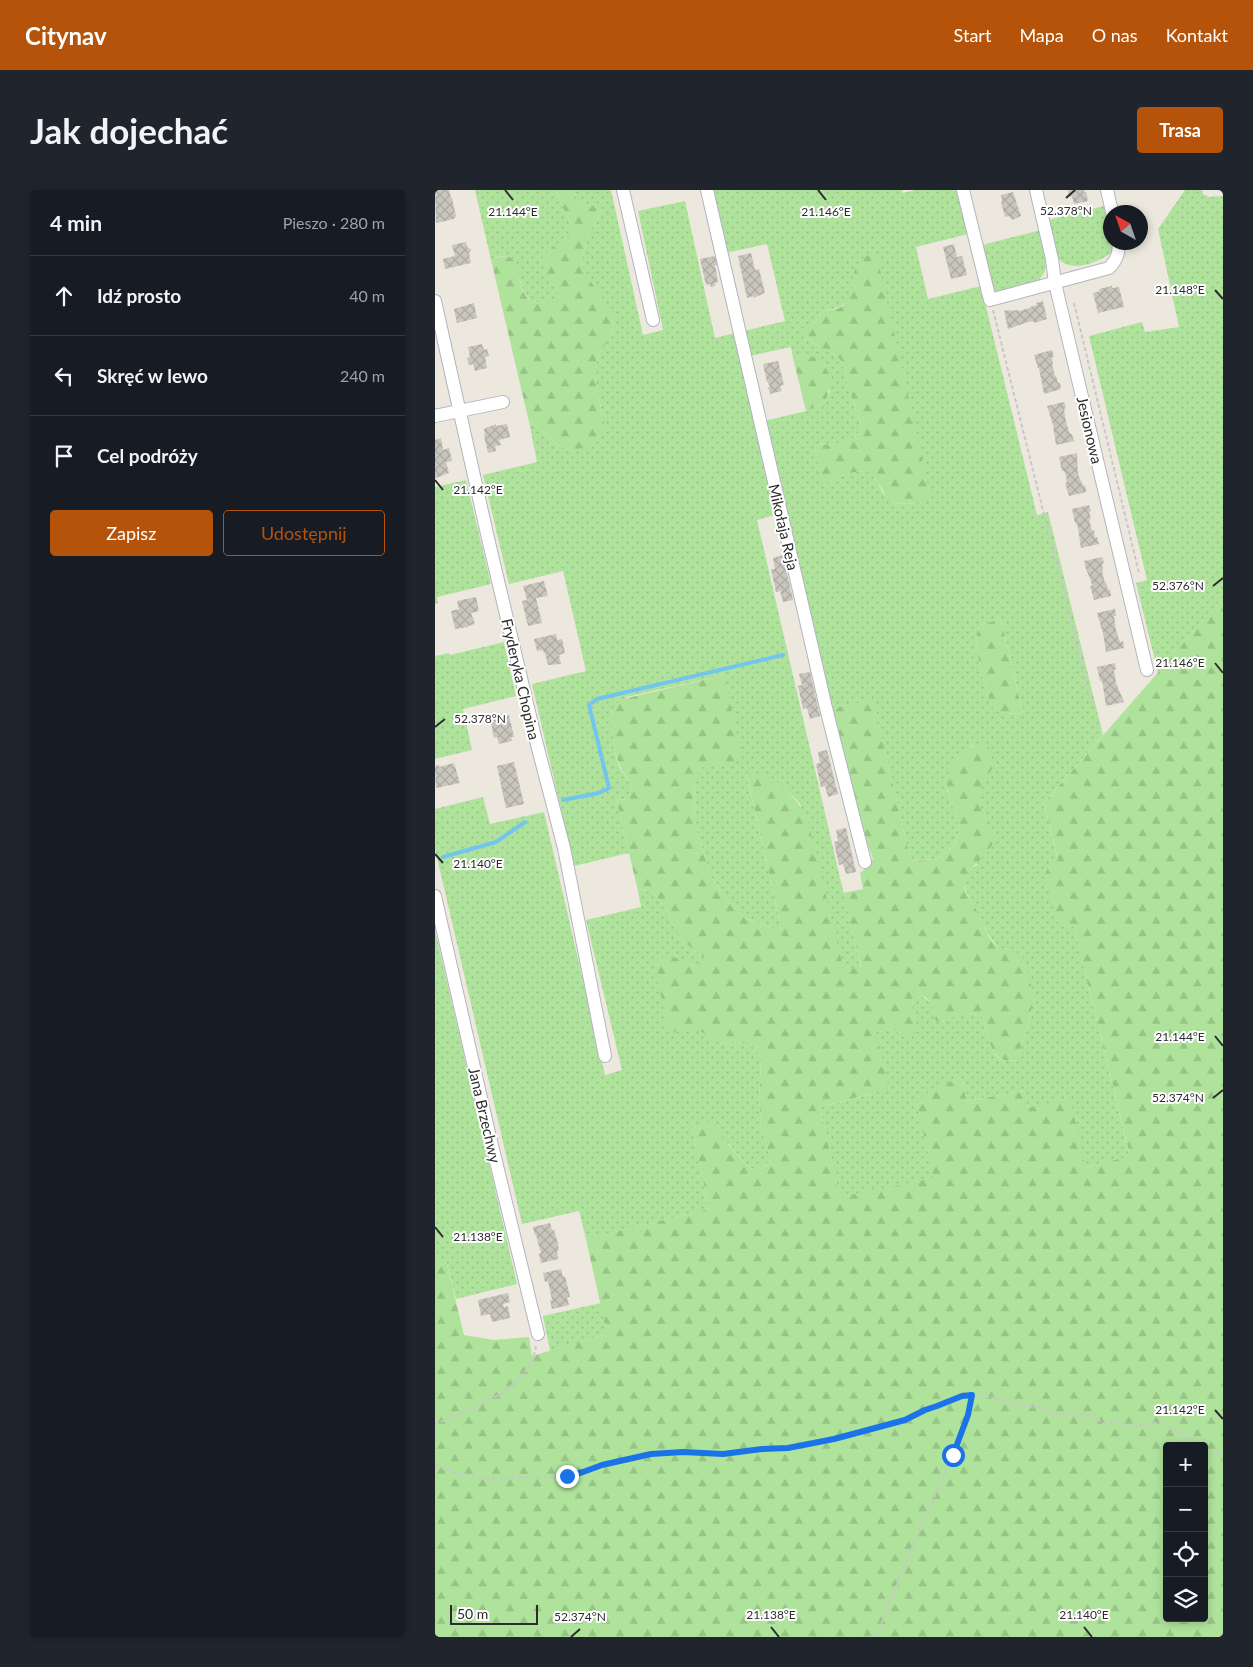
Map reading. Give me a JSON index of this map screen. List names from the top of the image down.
{
  "streets": {
    "street": [
      "Jesionowa",
      "Mikołaja Reja",
      "Fryderyka Chopina",
      "Jana Brzechwy"
    ]
  },
  "scale_bar": "50 m",
  "north": "top left",
  "page": {
    "header": "Citynav",
    "nav": [
      "Start",
      "Mapa",
      "O nas",
      "Kontakt"
    ],
    "buttons": [
      "Trasa",
      ["Zapisz", "Udostępnij"]
    ],
    "title": "Jak dojechać",
    "heading": ["4 min", "Pieszo · 280 m"],
    "list": [
      ["Idź prosto", "40 m"],
      ["Skręć w lewo", "240 m"],
      "Cel podróży"
    ],
    "map_buttons": ["+", "−"],
    "scale": "50 m"
  },
  "coordinates": [
    "52.378°N",
    "21.144°E",
    "21.146°E",
    "21.148°E",
    "21.142°E",
    "52.376°N",
    "21.140°E",
    "52.374°N",
    "21.138°E"
  ]
}
